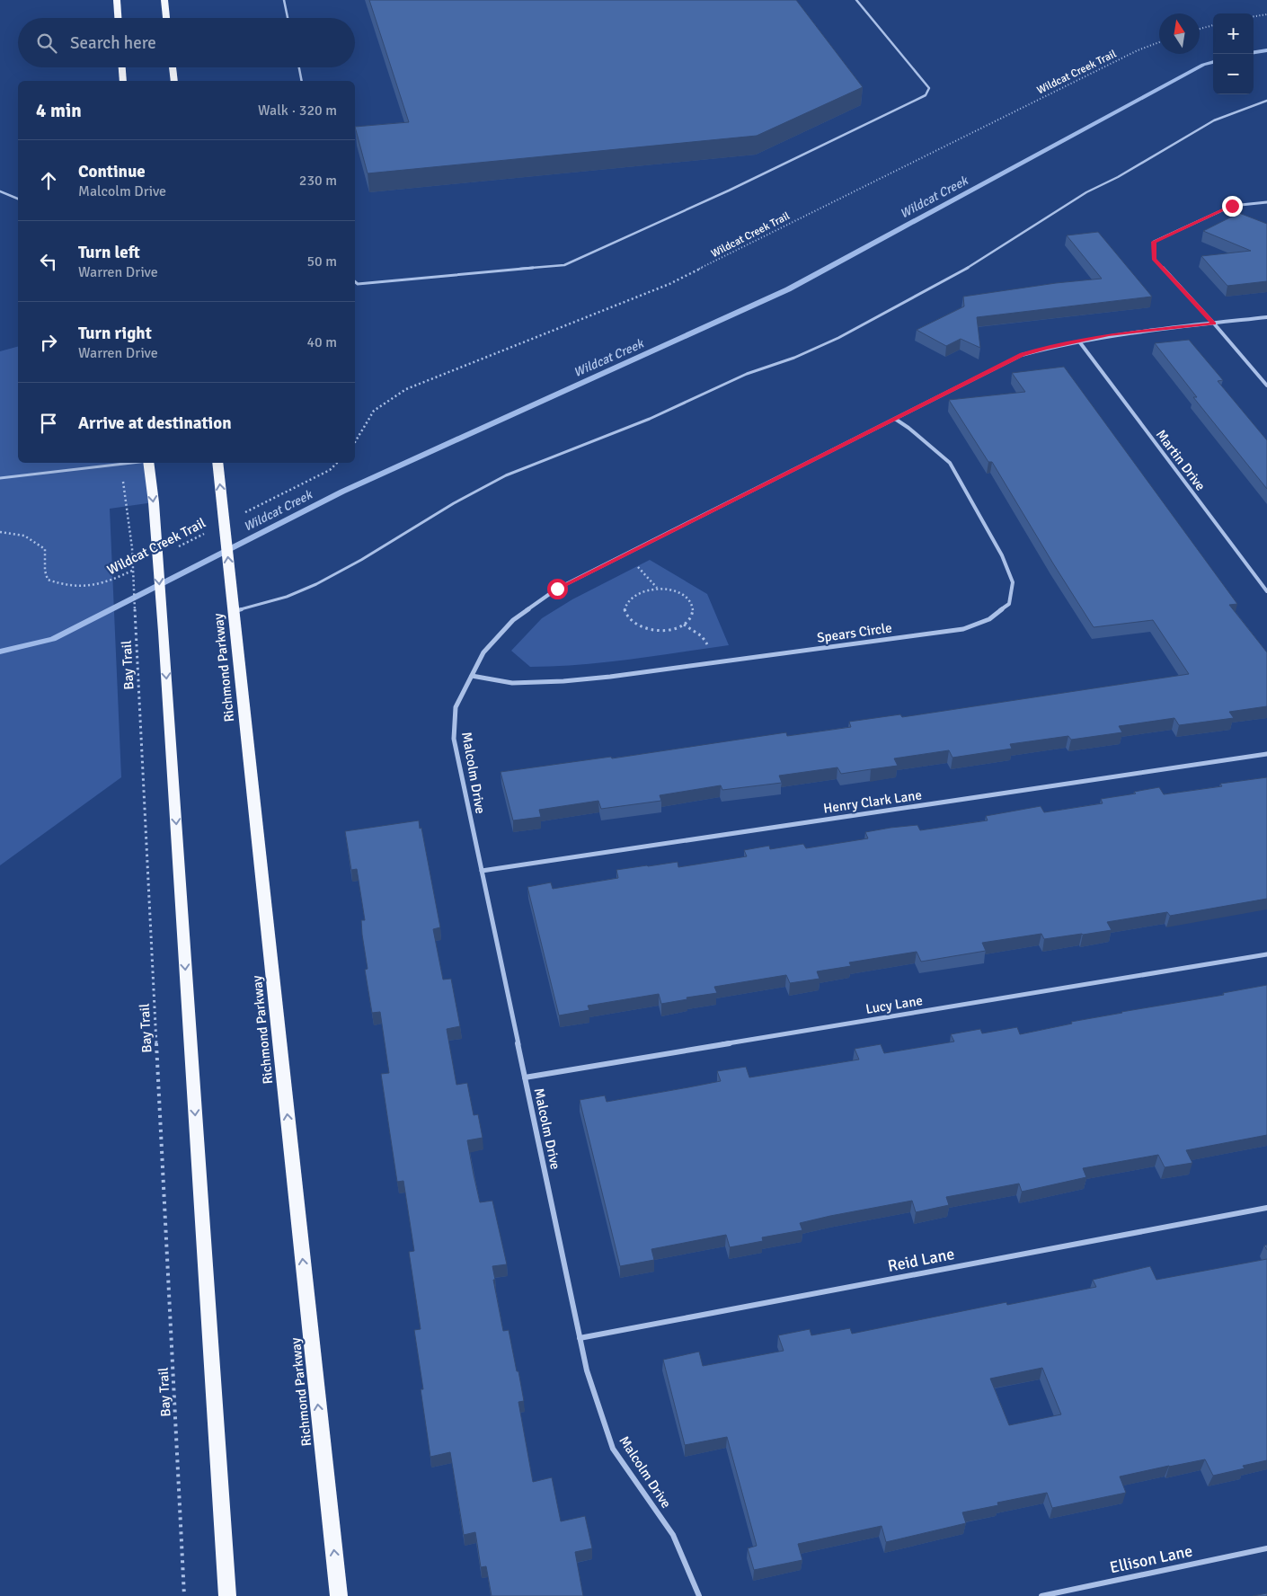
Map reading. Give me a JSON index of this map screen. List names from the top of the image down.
{
  "streets": {
    "highway": ["Richmond Parkway"],
    "street": [
      "Martin Drive",
      "Spears Circle",
      "Malcolm Drive",
      "Henry Clark Lane",
      "Lucy Lane",
      "Reid Lane",
      "Ellison Lane"
    ],
    "path": ["Wildcat Creek Trail", "Bay Trail"]
  },
  "crossings": [
    ["Martin Drive", "Malcolm Drive"],
    ["Spears Circle", "Malcolm Drive"],
    ["Malcolm Drive", "Henry Clark Lane"],
    ["Malcolm Drive", "Lucy Lane"],
    ["Malcolm Drive", "Reid Lane"]
  ],
  "water": ["Wildcat Creek"],
  "north": "top",
  "page": {
    "map_buttons": ["+", "−"],
    "search": "Search here",
    "heading": ["4 min", "Walk · 320 m"],
    "list": [
      ["Continue", "Malcolm Drive", "230 m"],
      ["Turn left", "Warren Drive", "50 m"],
      ["Turn right", "Warren Drive", "40 m"],
      "Arrive at destination"
    ]
  }
}
